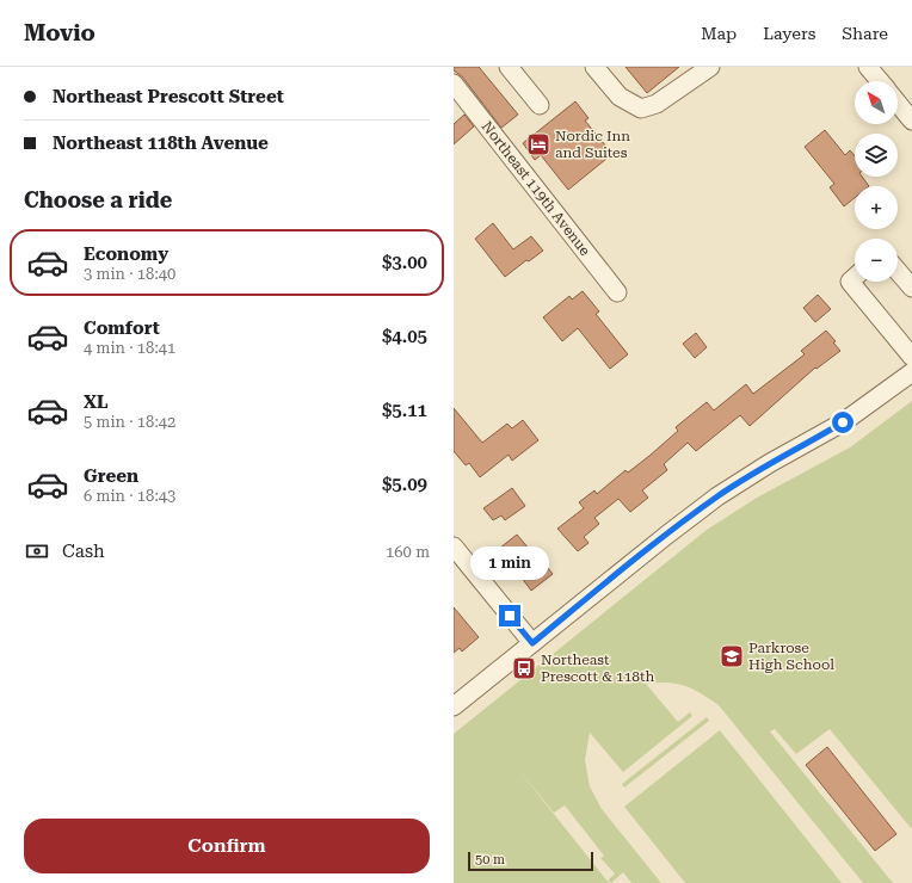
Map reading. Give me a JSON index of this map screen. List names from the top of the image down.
{
  "streets": {
    "street": ["Northeast 119th Avenue"]
  },
  "places": {
    "hotel": ["Nordic Inn and Suites"],
    "school or university": ["Parkrose High School"],
    "bus stop": ["Northeast Prescott & 118th"]
  },
  "scale_bar": "50 m",
  "north": "top left",
  "page": {
    "header": "Movio",
    "nav": ["Map", "Layers", "Share"],
    "banner": ["Northeast Prescott Street", "Northeast 118th Avenue"],
    "map_buttons": ["+", "−"],
    "heading": "Choose a ride",
    "list": [
      {
        "name": "Economy",
        "note": "3 min · 18:40",
        "value": "$3.00"
      },
      {
        "name": "Comfort",
        "note": "4 min · 18:41",
        "value": "$4.05"
      },
      {
        "name": "XL",
        "note": "5 min · 18:42",
        "value": "$5.11"
      },
      {
        "name": "Green",
        "note": "6 min · 18:43",
        "value": "$5.09"
      }
    ],
    "pay": ["Cash", "160 m"],
    "bubble": "1 min",
    "buttons": "Confirm",
    "scale": "50 m"
  }
}
